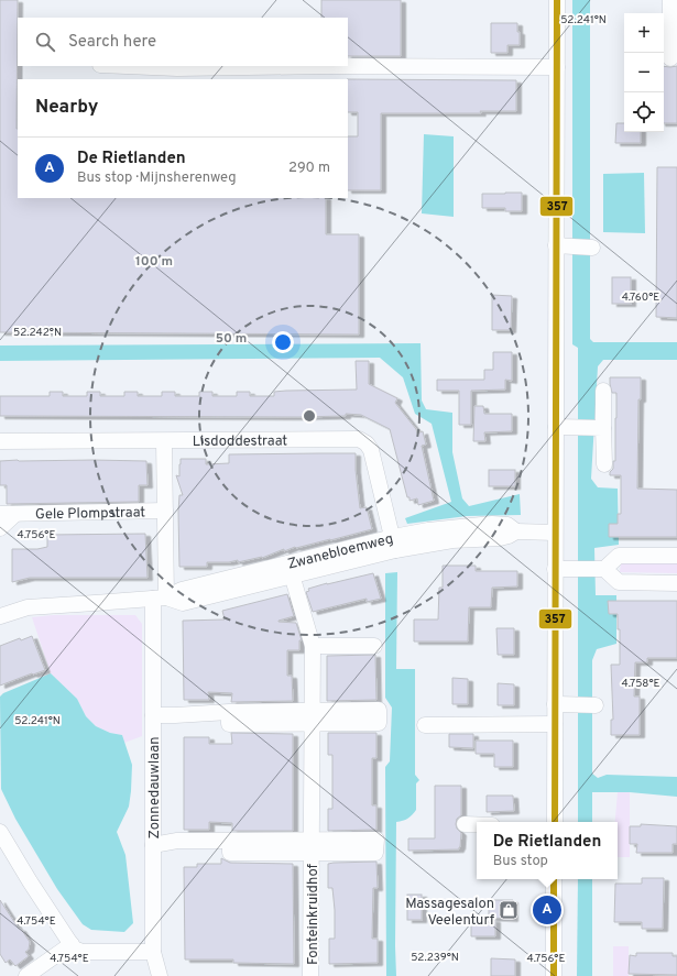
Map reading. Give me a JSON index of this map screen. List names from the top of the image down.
{
  "streets": {
    "street": [
      "Lisdoddestraat",
      "Gele Plompstraat",
      "Zwanebloemweg",
      "Zonnedauwlaan",
      "Fonteinkruidhof"
    ]
  },
  "crossings": [
    ["Lisdoddestraat", "Zwanebloemweg"],
    ["Lisdoddestraat", "Zonnedauwlaan"],
    ["Gele Plompstraat", "Zonnedauwlaan"],
    ["Zwanebloemweg", "Zonnedauwlaan"],
    ["Zwanebloemweg", "Fonteinkruidhof"]
  ],
  "places": {
    "shop": ["Massagesalon Veelenturf"]
  },
  "lines": ["transit line 357"],
  "page": {
    "map_buttons": ["+", "−"],
    "search": "Search here",
    "heading": "Nearby",
    "list": [
      {
        "mark": "A",
        "name": "De Rietlanden",
        "note": "Bus stop · Mijnsherenweg",
        "value": "290 m"
      }
    ],
    "popup": ["De Rietlanden", "Bus stop"],
    "pins": "A"
  },
  "coordinates": [
    "52.241°N",
    "4.760°E",
    "52.242°N",
    "4.756°E",
    "4.758°E",
    "4.754°E",
    "52.239°N"
  ],
  "rings": ["100 m", "50 m"]
}
